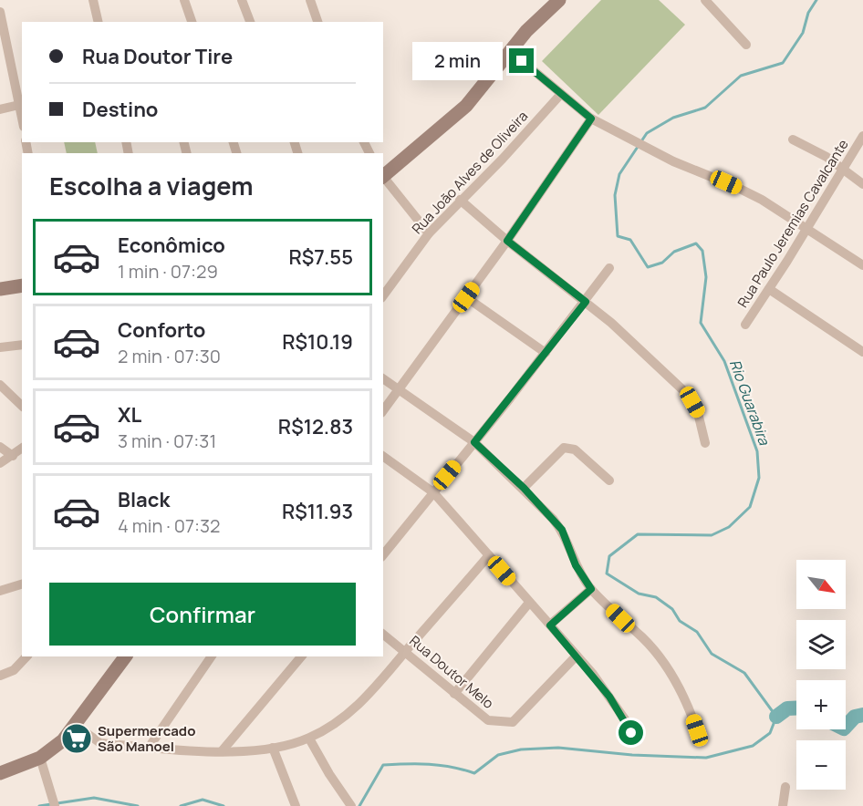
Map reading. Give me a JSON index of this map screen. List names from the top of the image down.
{
  "streets": {
    "street": ["Rua João Alves de Oliveira", "Rua Paulo Jeremias Cavalcante", "Rua Doutor Melo"]
  },
  "water": ["Rio Guarabira"],
  "places": {
    "supermarket": ["Supermercado São Manoel"]
  },
  "north": "bottom right",
  "page": {
    "banner": ["Rua Doutor Tire", "Destino"],
    "bubble": "2 min",
    "heading": "Escolha a viagem",
    "list": [
      {
        "name": "Econômico",
        "note": "1 min · 07:29",
        "value": "R$7.55"
      },
      {
        "name": "Conforto",
        "note": "2 min · 07:30",
        "value": "R$10.19"
      },
      {
        "name": "XL",
        "note": "3 min · 07:31",
        "value": "R$12.83"
      },
      {
        "name": "Black",
        "note": "4 min · 07:32",
        "value": "R$11.93"
      }
    ],
    "map_buttons": ["+", "−"],
    "buttons": "Confirmar"
  }
}
